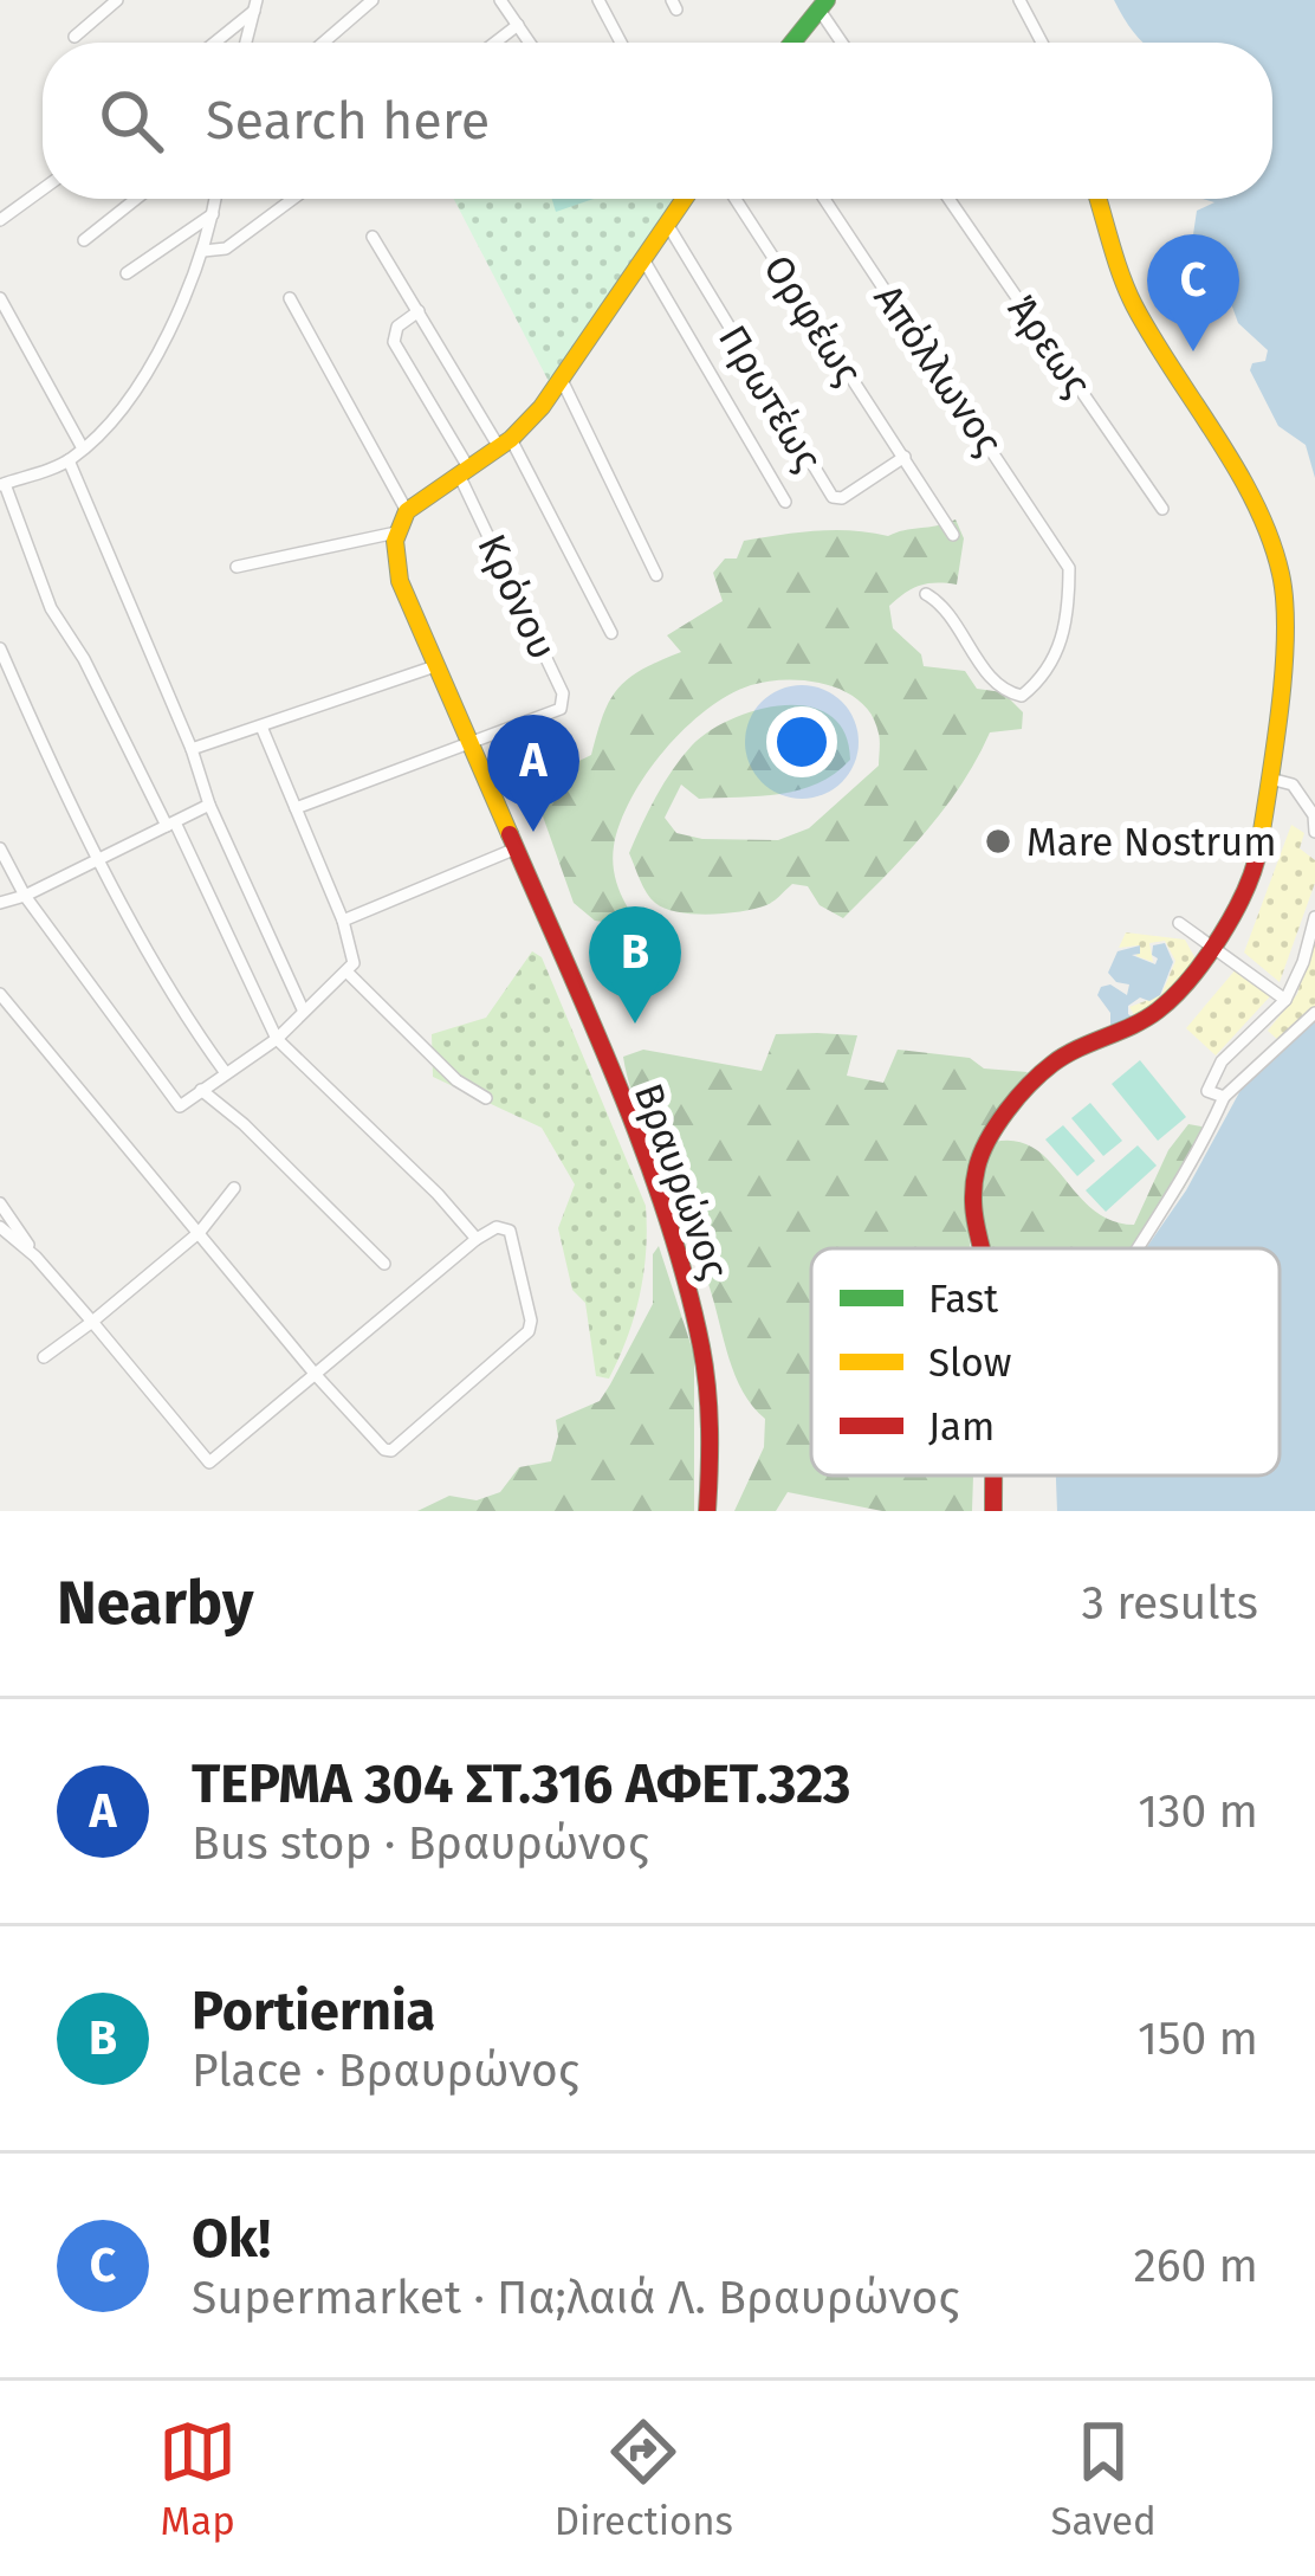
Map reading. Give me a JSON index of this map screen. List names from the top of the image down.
{
  "streets": {
    "main road": ["Βραυρώνος"],
    "street": [
      "Ορφέως",
      "Άρεως",
      "Απόλλωνος",
      "Πρωτέως",
      "Κρόνου"
    ]
  },
  "crossings": [
    ["Ορφέως", "Πρωτέως"],
    ["Κρόνου", "Βραυρώνος"]
  ],
  "places": ["Mare Nostrum"],
  "legend": ["Fast", "Slow", "Jam"],
  "page": {
    "search": "Search here",
    "pins": ["C", "A", "B"],
    "heading": ["Nearby", "3 results"],
    "list": [
      {
        "mark": "A",
        "name": "ΤΕΡΜΑ 304 ΣΤ.316 ΑΦΕΤ.323",
        "note": "Bus stop · Βραυρώνος",
        "value": "130 m"
      },
      {
        "mark": "B",
        "name": "Portiernia",
        "note": "Place · Βραυρώνος",
        "value": "150 m"
      },
      {
        "mark": "C",
        "name": "Ok!",
        "note": "Supermarket · Πα;λαιά Λ. Βραυρώνος",
        "value": "260 m"
      }
    ],
    "nav": ["Map", "Directions", "Saved"]
  }
}
